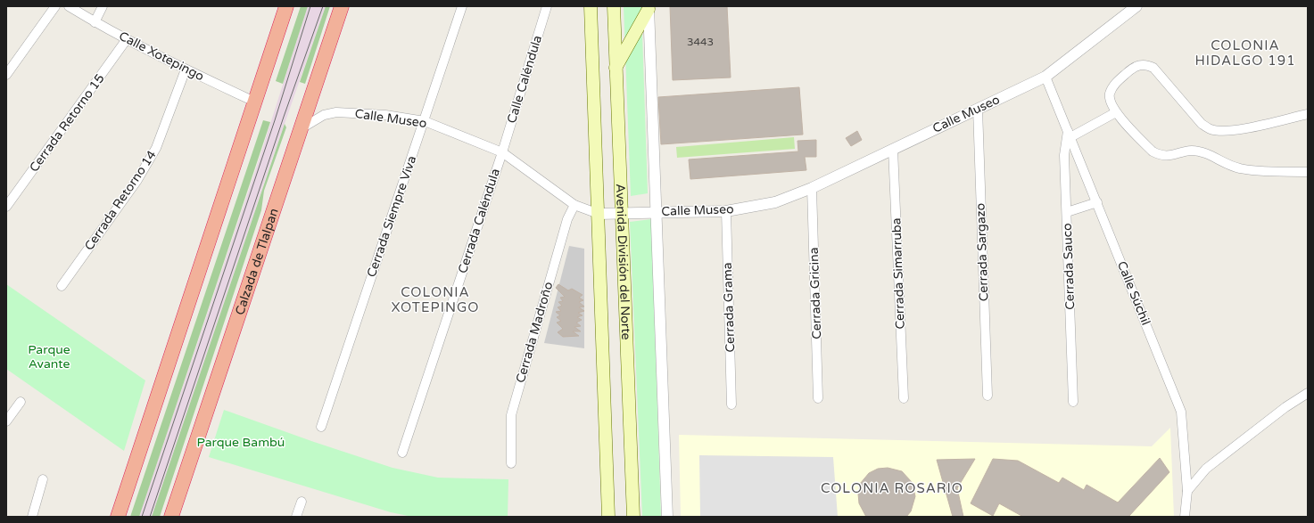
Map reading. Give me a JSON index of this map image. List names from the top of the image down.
{
  "streets": {
    "highway": ["Calzada de Tlalpan"],
    "main road": ["Avenida División del Norte"],
    "street": [
      "Calle Xotepingo",
      "Calle Caléndula",
      "Calle Museo",
      "Cerrada Retorno 15",
      "Cerrada Retorno 14",
      "Cerrada Siempre Viva",
      "Cerrada Caléndula",
      "Cerrada Sargazo",
      "Cerrada Sauco",
      "Cerrada Simarruba",
      "Cerrada Gricina",
      "Calle Súchil",
      "Cerrada Grama",
      "Cerrada Madroño"
    ]
  },
  "crossings": [
    ["Calle Xotepingo", "Cerrada Retorno 15"],
    ["Calle Xotepingo", "Cerrada Retorno 14"],
    ["Calle Caléndula", "Calle Museo"],
    ["Calle Caléndula", "Cerrada Caléndula"],
    ["Calle Museo", "Cerrada Siempre Viva"],
    ["Calle Museo", "Cerrada Caléndula"],
    ["Calle Museo", "Cerrada Sargazo"],
    ["Calle Museo", "Calzada de Tlalpan"],
    ["Calle Museo", "Avenida División del Norte"],
    ["Calle Museo", "Cerrada Simarruba"],
    ["Calle Museo", "Cerrada Gricina"],
    ["Calle Museo", "Calle Súchil"],
    ["Calle Museo", "Cerrada Grama"],
    ["Calle Museo", "Cerrada Madroño"],
    ["Cerrada Sauco", "Calle Súchil"]
  ],
  "districts": ["COLONIA HIDALGO 191", "COLONIA XOTEPINGO", "COLONIA ROSARIO"],
  "parks": ["Parque Avante", "Parque Bambú"],
  "house_numbers": ["3443"]
}
